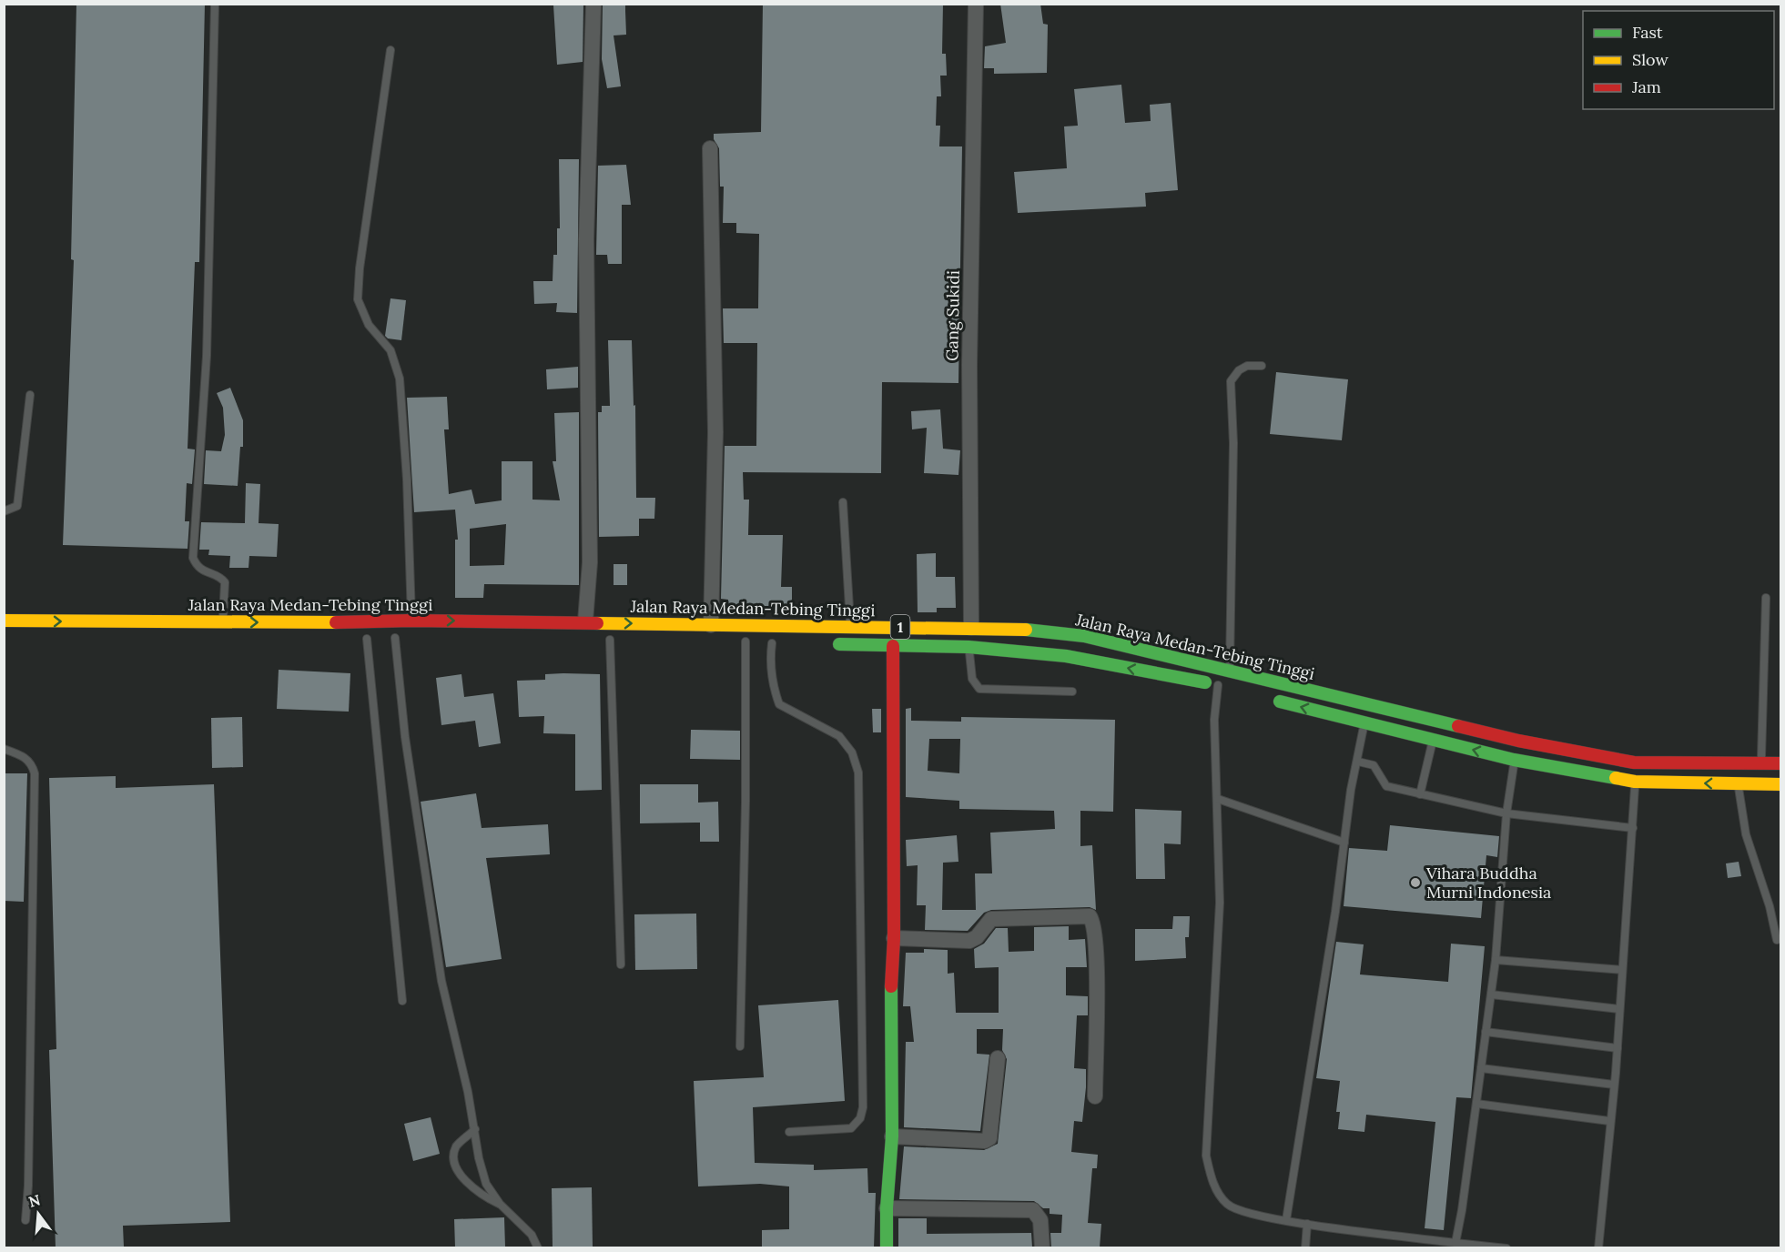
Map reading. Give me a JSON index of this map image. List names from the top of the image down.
{
  "streets": {
    "main road": ["Jalan Raya Medan-Tebing Tinggi", "1"],
    "street": ["Gang Sukidi"]
  },
  "crossings": [
    ["Gang Sukidi", "Jalan Raya Medan-Tebing Tinggi"]
  ],
  "places": ["Vihara Buddha Murni Indonesia"],
  "legend": ["Fast", "Slow", "Jam"],
  "north": "top"
}
